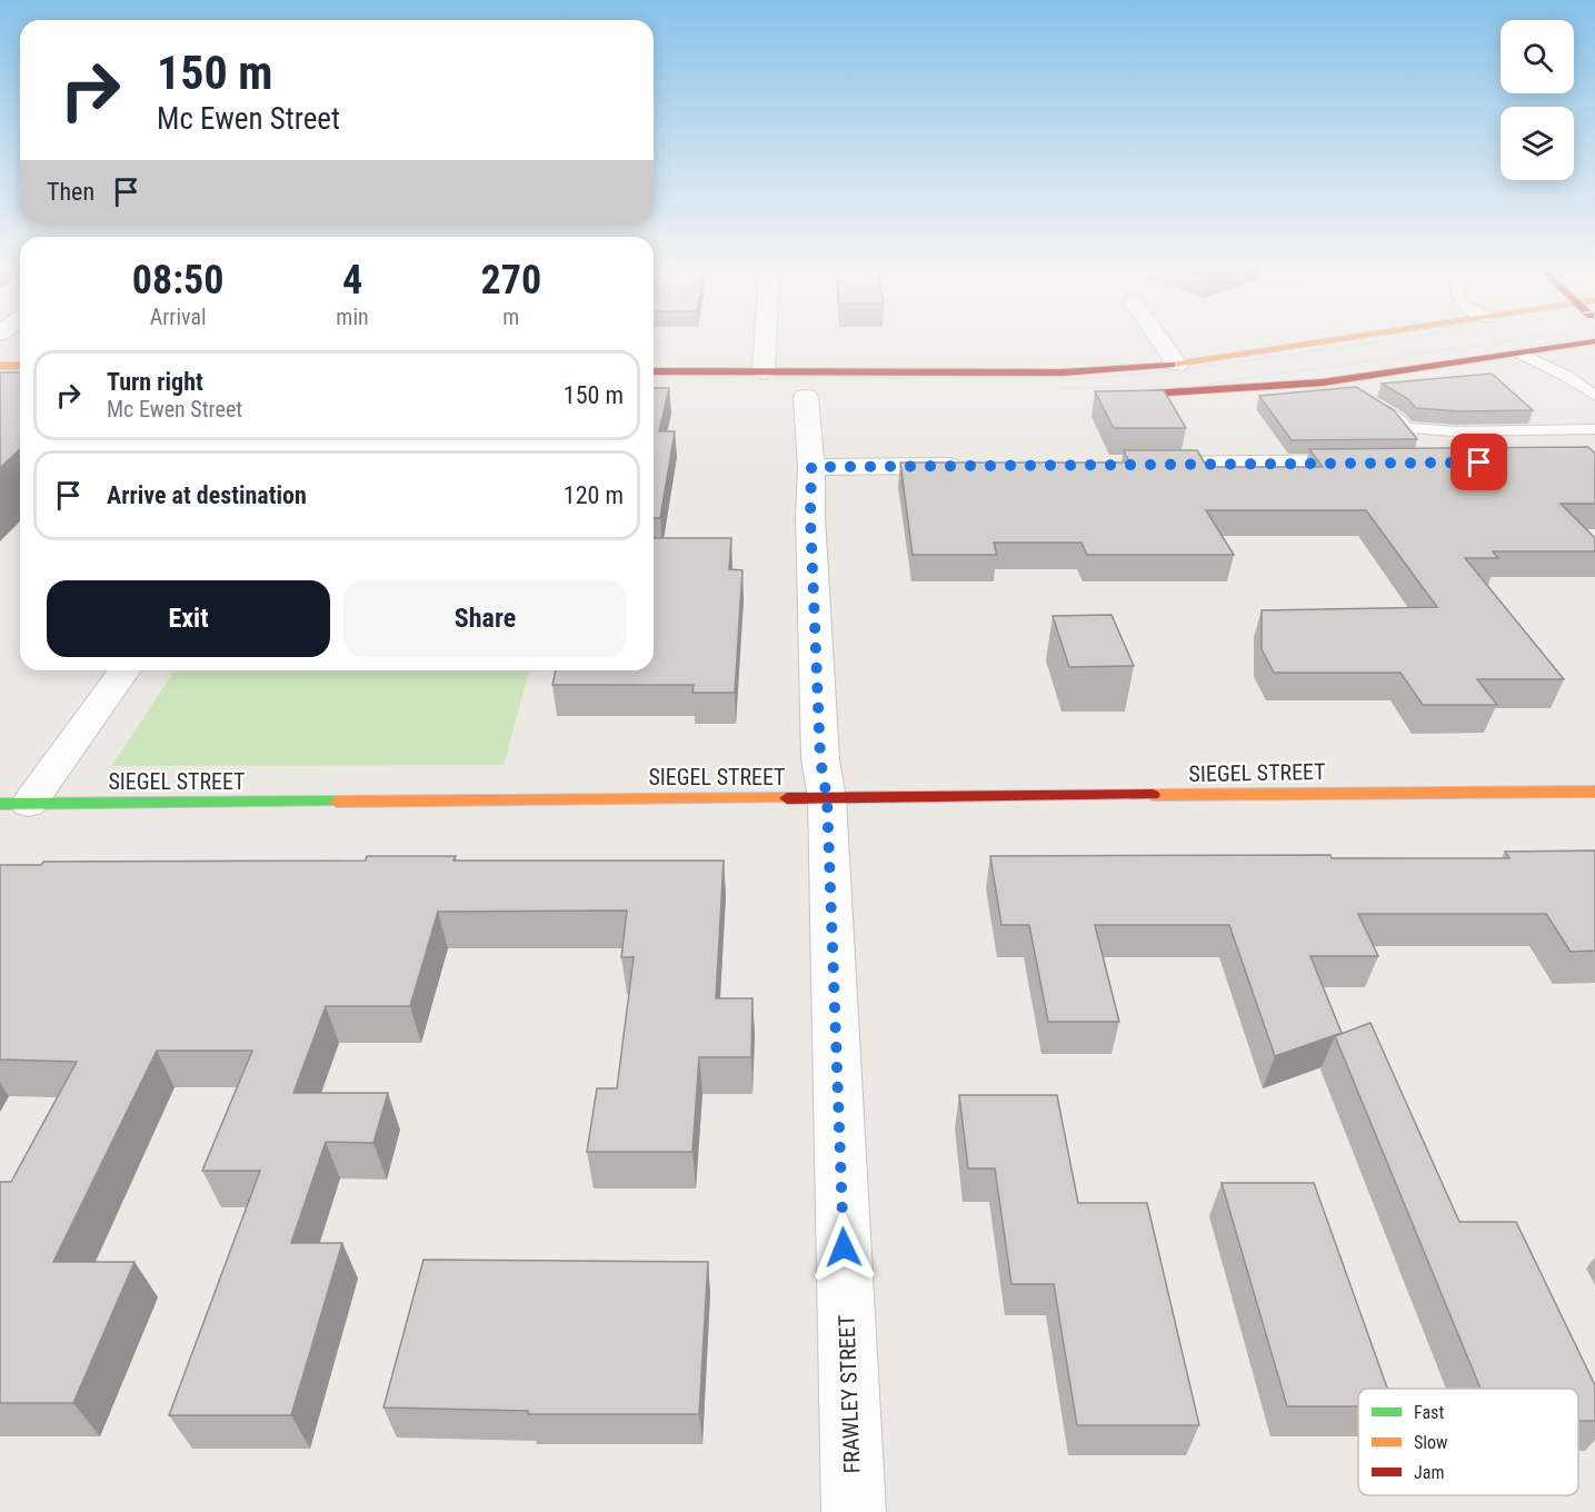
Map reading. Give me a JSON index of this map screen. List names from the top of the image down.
{
  "streets": {
    "main road": ["SIEGEL STREET"],
    "street": ["FRAWLEY STREET"]
  },
  "crossings": [
    ["SIEGEL STREET", "FRAWLEY STREET"]
  ],
  "legend": ["Fast", "Slow", "Jam"],
  "page": {
    "turn": ["150 m", "Mc Ewen Street"],
    "then": "Then",
    "eta": [
      "08:50",
      "Arrival",
      "4",
      "min",
      "270",
      "m"
    ],
    "list": [
      {
        "name": "Turn right",
        "note": "Mc Ewen Street",
        "value": "150 m"
      },
      {
        "name": "Arrive at destination",
        "value": "120 m"
      }
    ],
    "buttons": ["Exit", "Share"]
  }
}
